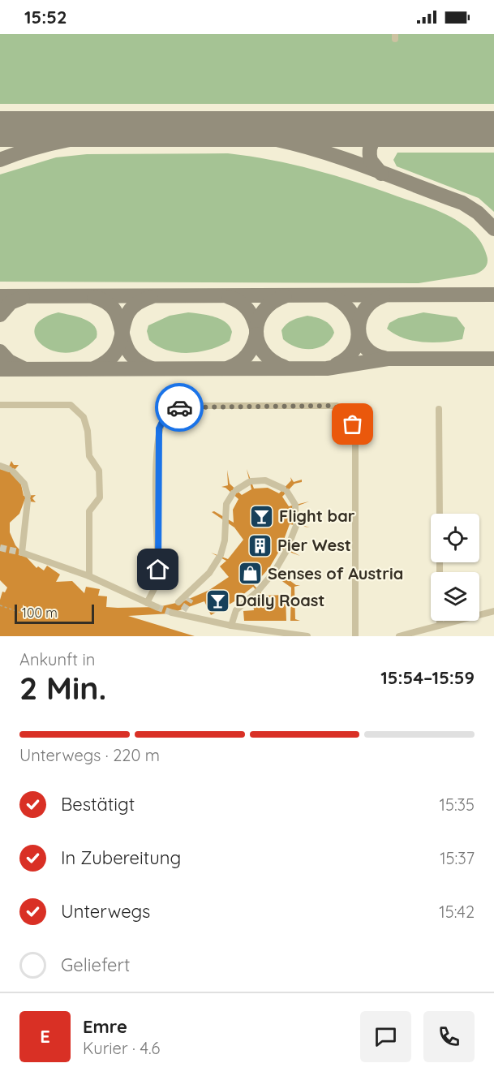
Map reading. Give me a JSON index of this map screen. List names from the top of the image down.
{
  "places": {
    "bar": ["Flight bar", "Daily Roast"],
    "building": ["Pier West"],
    "shop": ["Senses of Austria"]
  },
  "scale_bar": "100 m",
  "page": {
    "status": "15:52",
    "scale": "100 m",
    "heading": ["2 Min.", "Ankunft in", "15:54–15:59"],
    "panel": ["Emre", "Kurier · 4.6"],
    "bar": "Unterwegs · 220 m",
    "list": [
      ["Bestätigt", "15:35"],
      ["In Zubereitung", "15:37"],
      ["Unterwegs", "15:42"],
      "Geliefert"
    ],
    "round": "E"
  }
}
